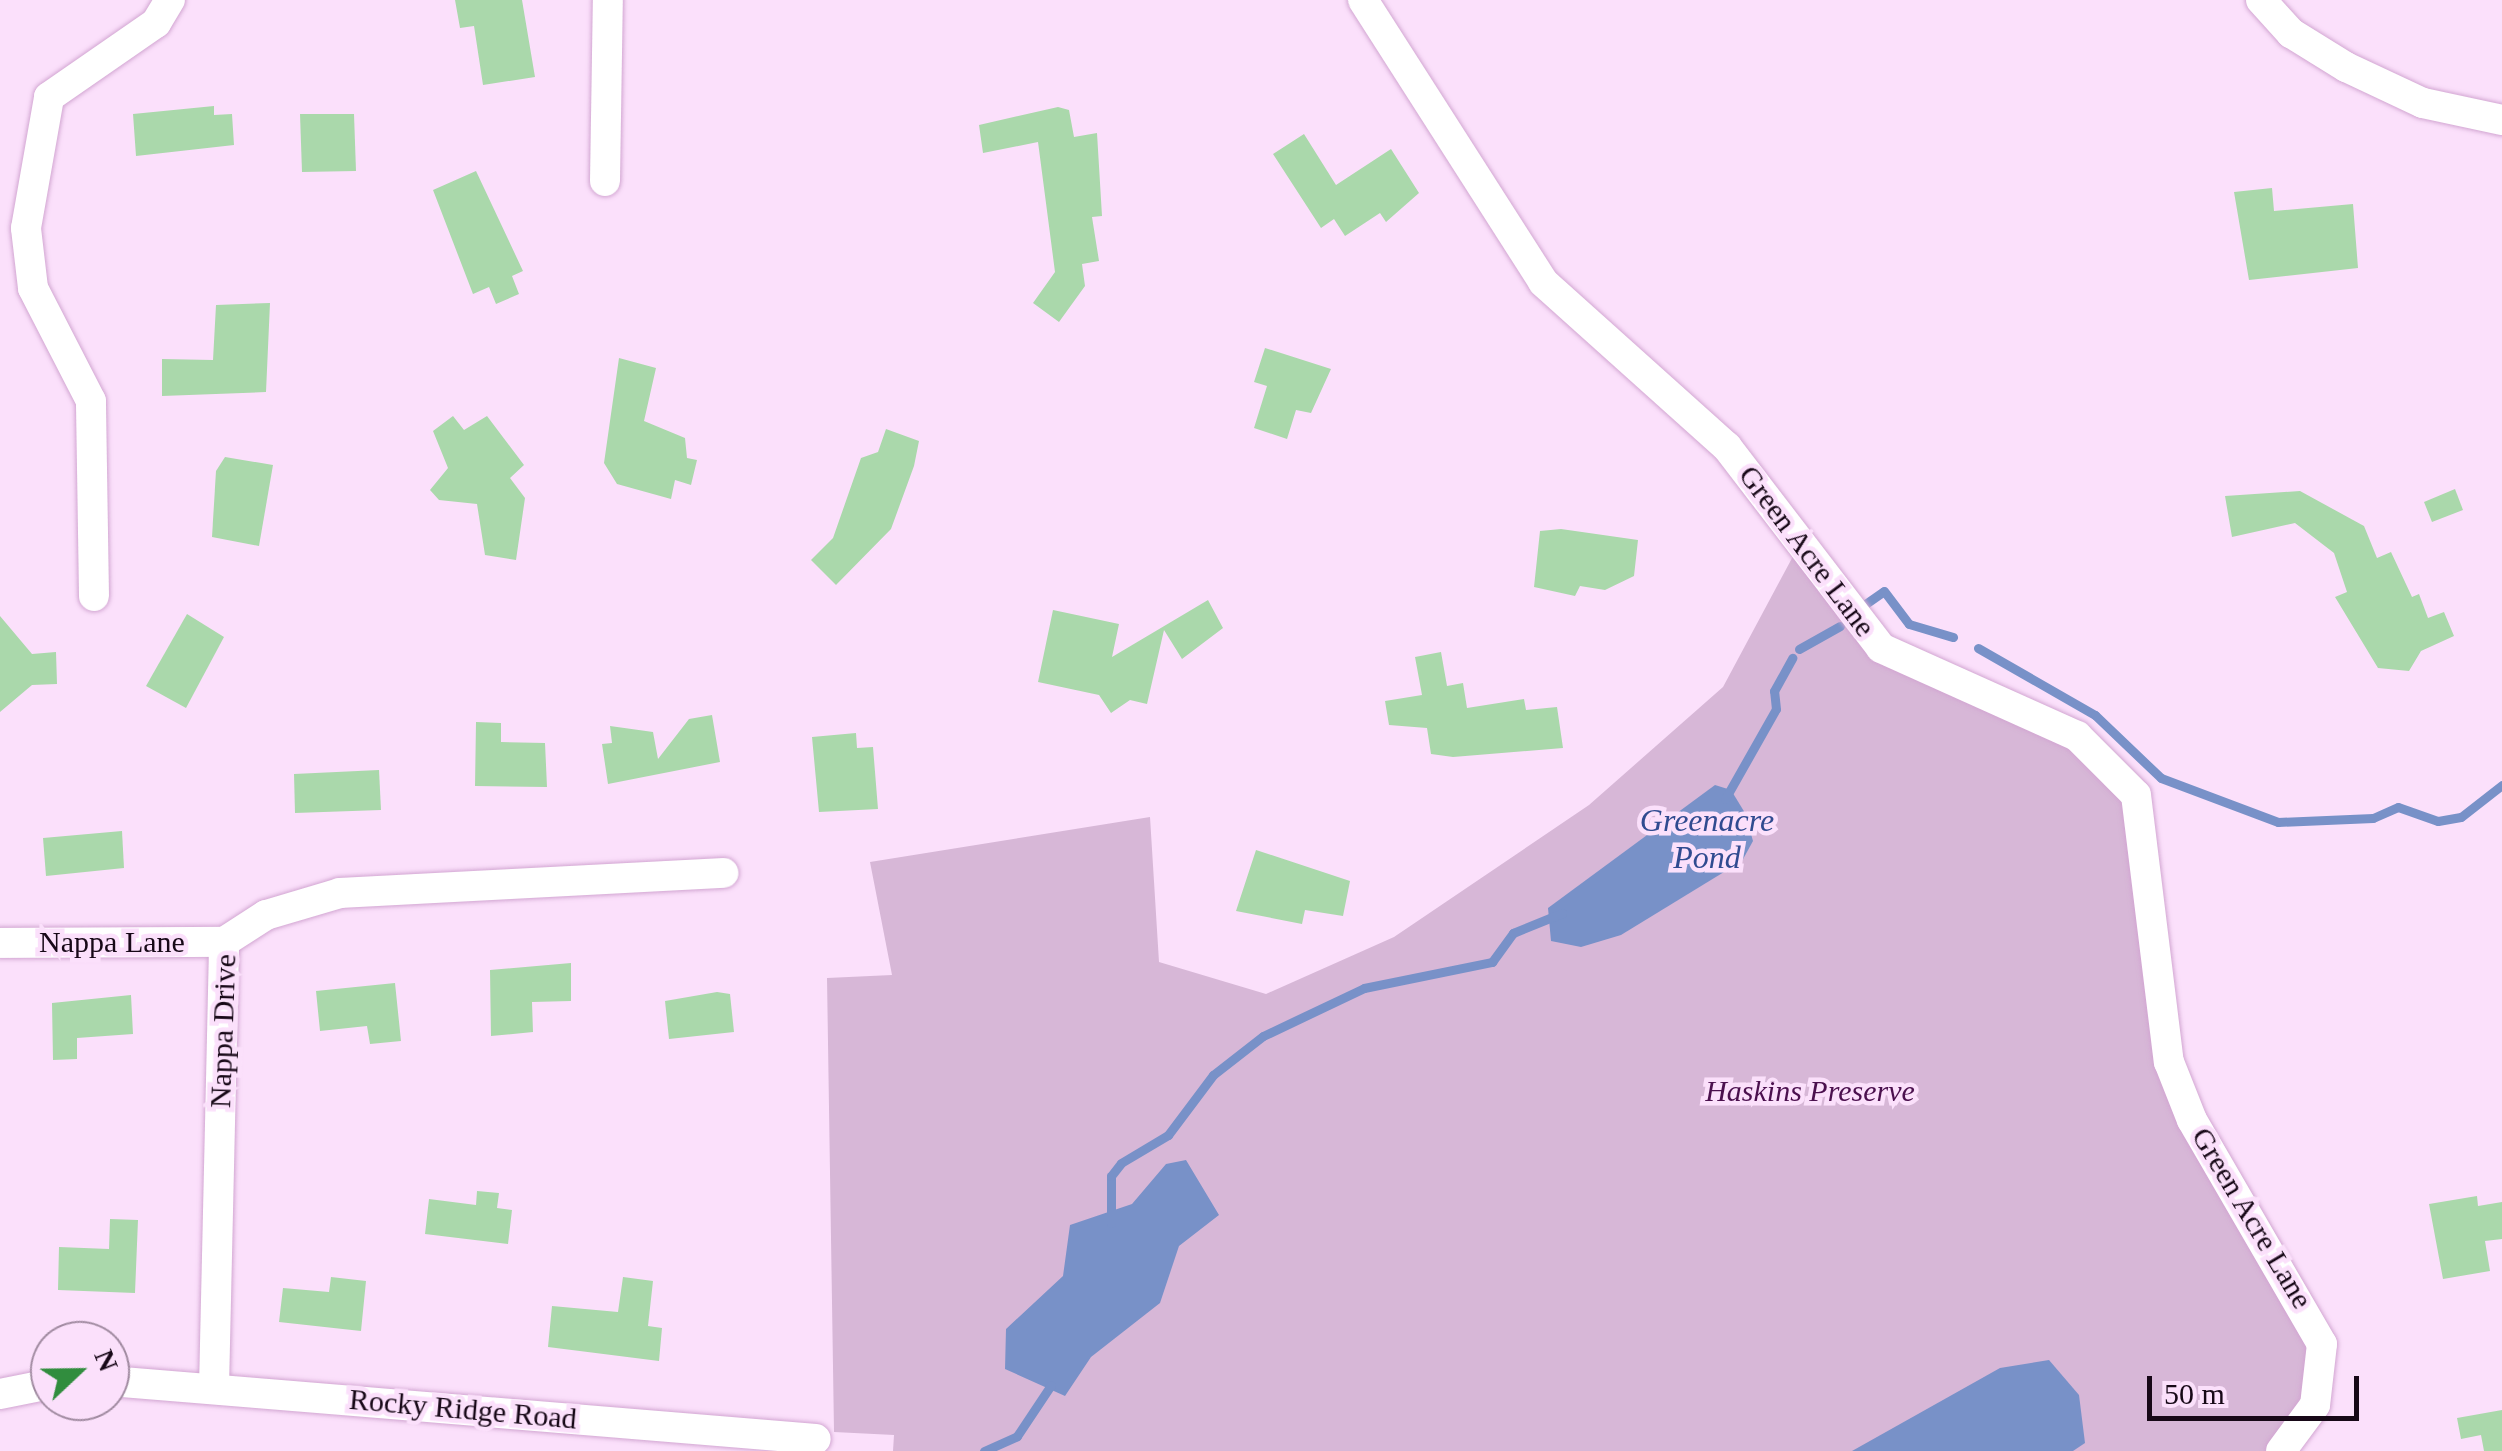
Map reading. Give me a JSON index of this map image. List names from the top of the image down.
{
  "streets": {
    "street": [
      "Green Acre Lane",
      "Nappa Lane",
      "Nappa Drive",
      "Rocky Ridge Road"
    ]
  },
  "crossings": [
    ["Nappa Lane", "Nappa Drive"],
    ["Nappa Drive", "Rocky Ridge Road"]
  ],
  "water": ["Greenacre Pond"],
  "parks": ["Haskins Preserve"],
  "scale_bar": "50 m",
  "north": "right"
}
